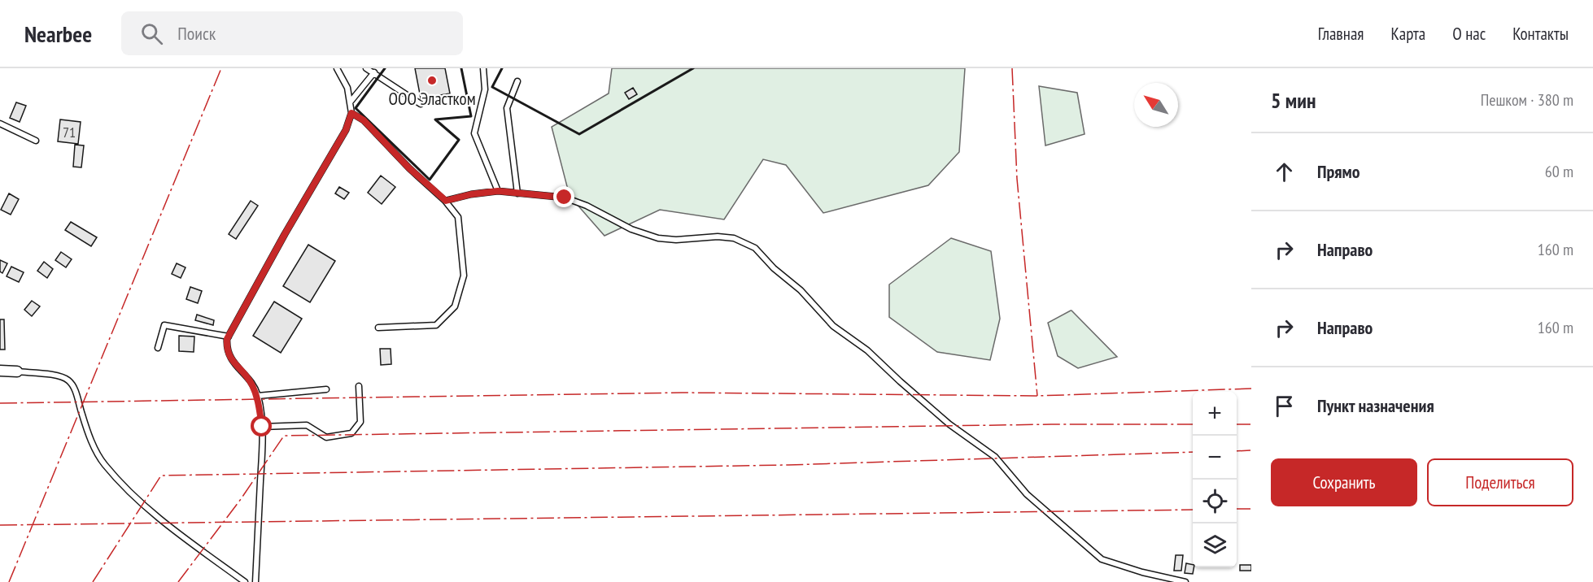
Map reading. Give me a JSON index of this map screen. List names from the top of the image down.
{
  "places": ["ООО Эластком"],
  "house_numbers": ["71"],
  "north": "top left",
  "page": {
    "header": "Nearbee",
    "search": "Поиск",
    "nav": [
      "Главная",
      "Карта",
      "О нас",
      "Контакты"
    ],
    "heading": ["5 мин", "Пешком · 380 m"],
    "list": [
      ["Прямо", "60 m"],
      ["Направо", "160 m"],
      ["Направо", "160 m"],
      "Пункт назначения"
    ],
    "map_buttons": ["+", "−"],
    "buttons": ["Сохранить", "Поделиться"]
  }
}
